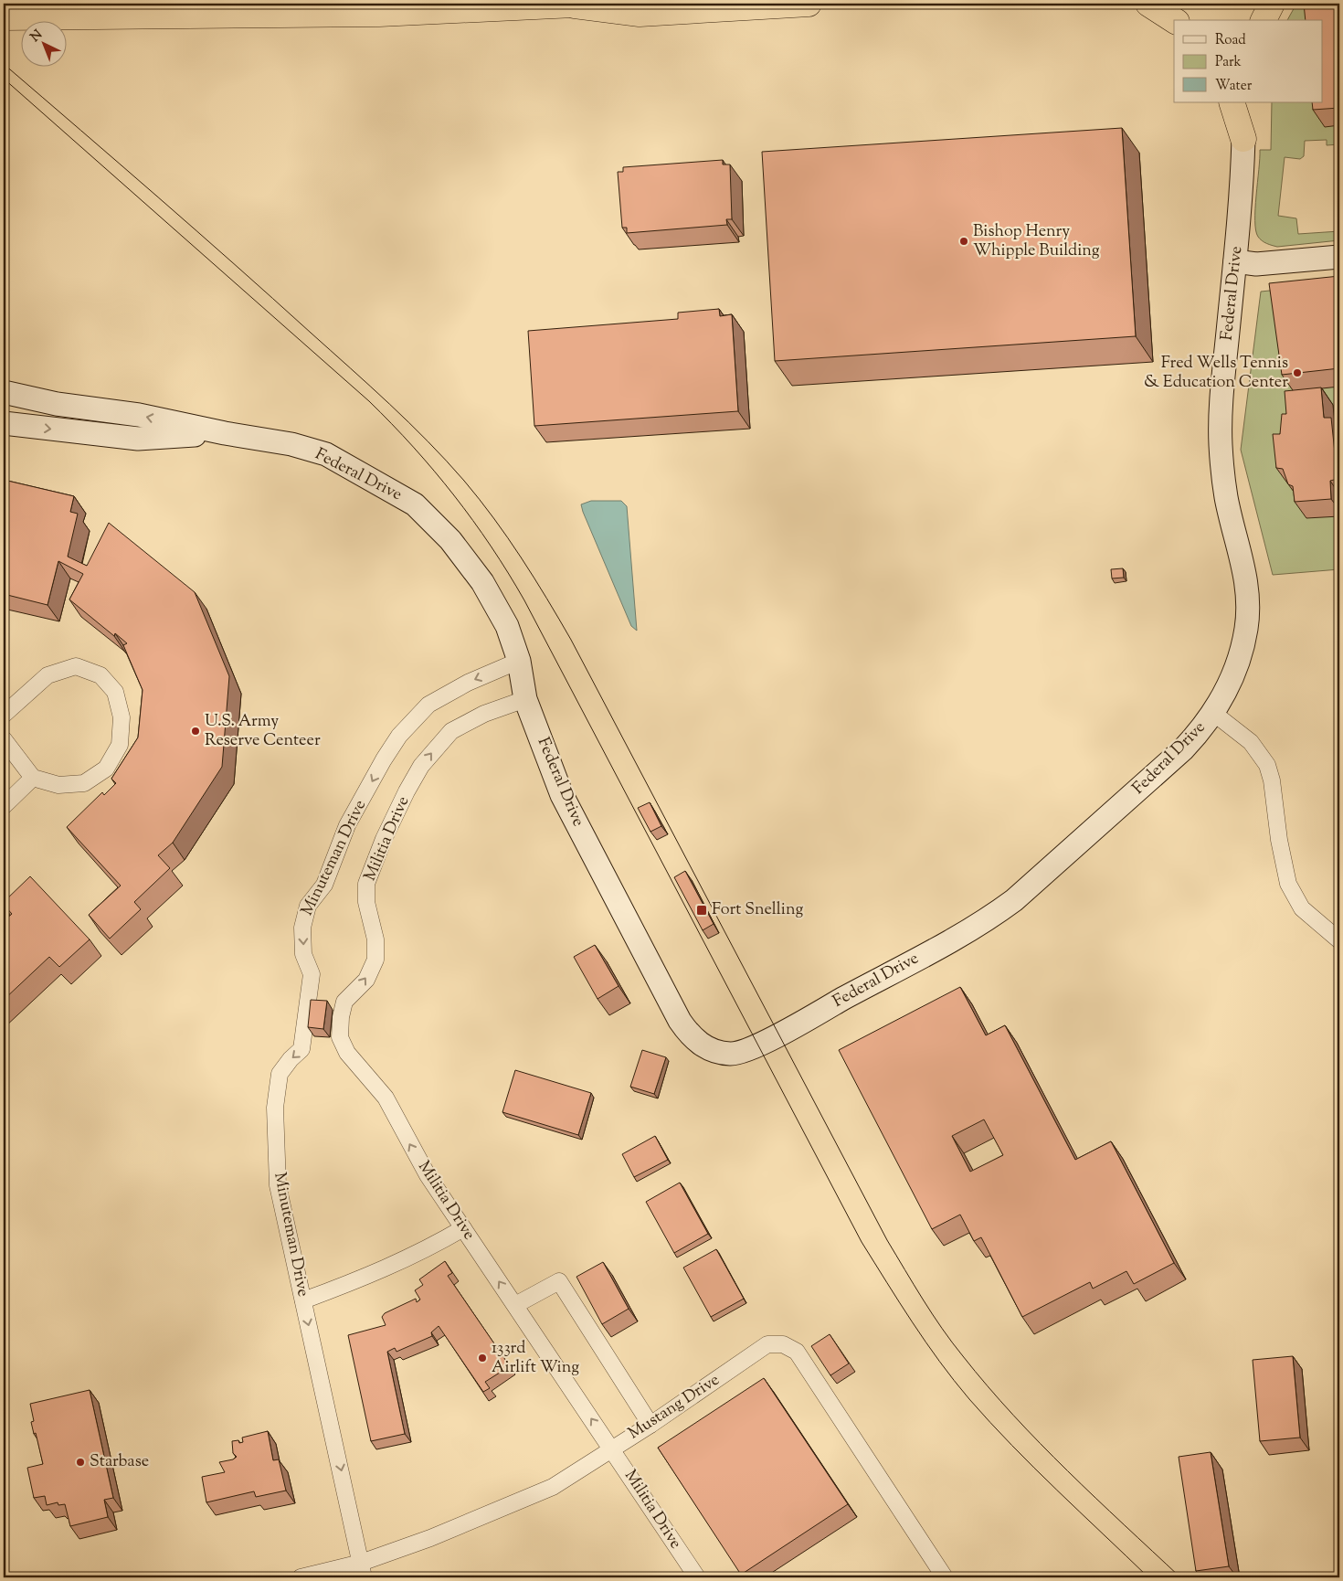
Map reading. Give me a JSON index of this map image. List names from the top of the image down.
{
  "streets": {
    "street": [
      "Federal Drive",
      "Militia Drive",
      "Minuteman Drive",
      "Mustang Drive"
    ]
  },
  "crossings": [
    ["Federal Drive", "Militia Drive"],
    ["Federal Drive", "Minuteman Drive"],
    ["Militia Drive", "Mustang Drive"],
    ["Minuteman Drive", "Mustang Drive"]
  ],
  "one_way": ["Militia Drive", "Minuteman Drive"],
  "places": {
    "other": [
      "Bishop Henry Whipple Building",
      "Fred Wells Tennis & Education Center",
      "U.S. Army Reserve Centeer",
      "133rd Airlift Wing",
      "Starbase"
    ],
    "transit": ["Fort Snelling"]
  },
  "legend": ["Road", "Park", "Water"],
  "north": "top left"
}
